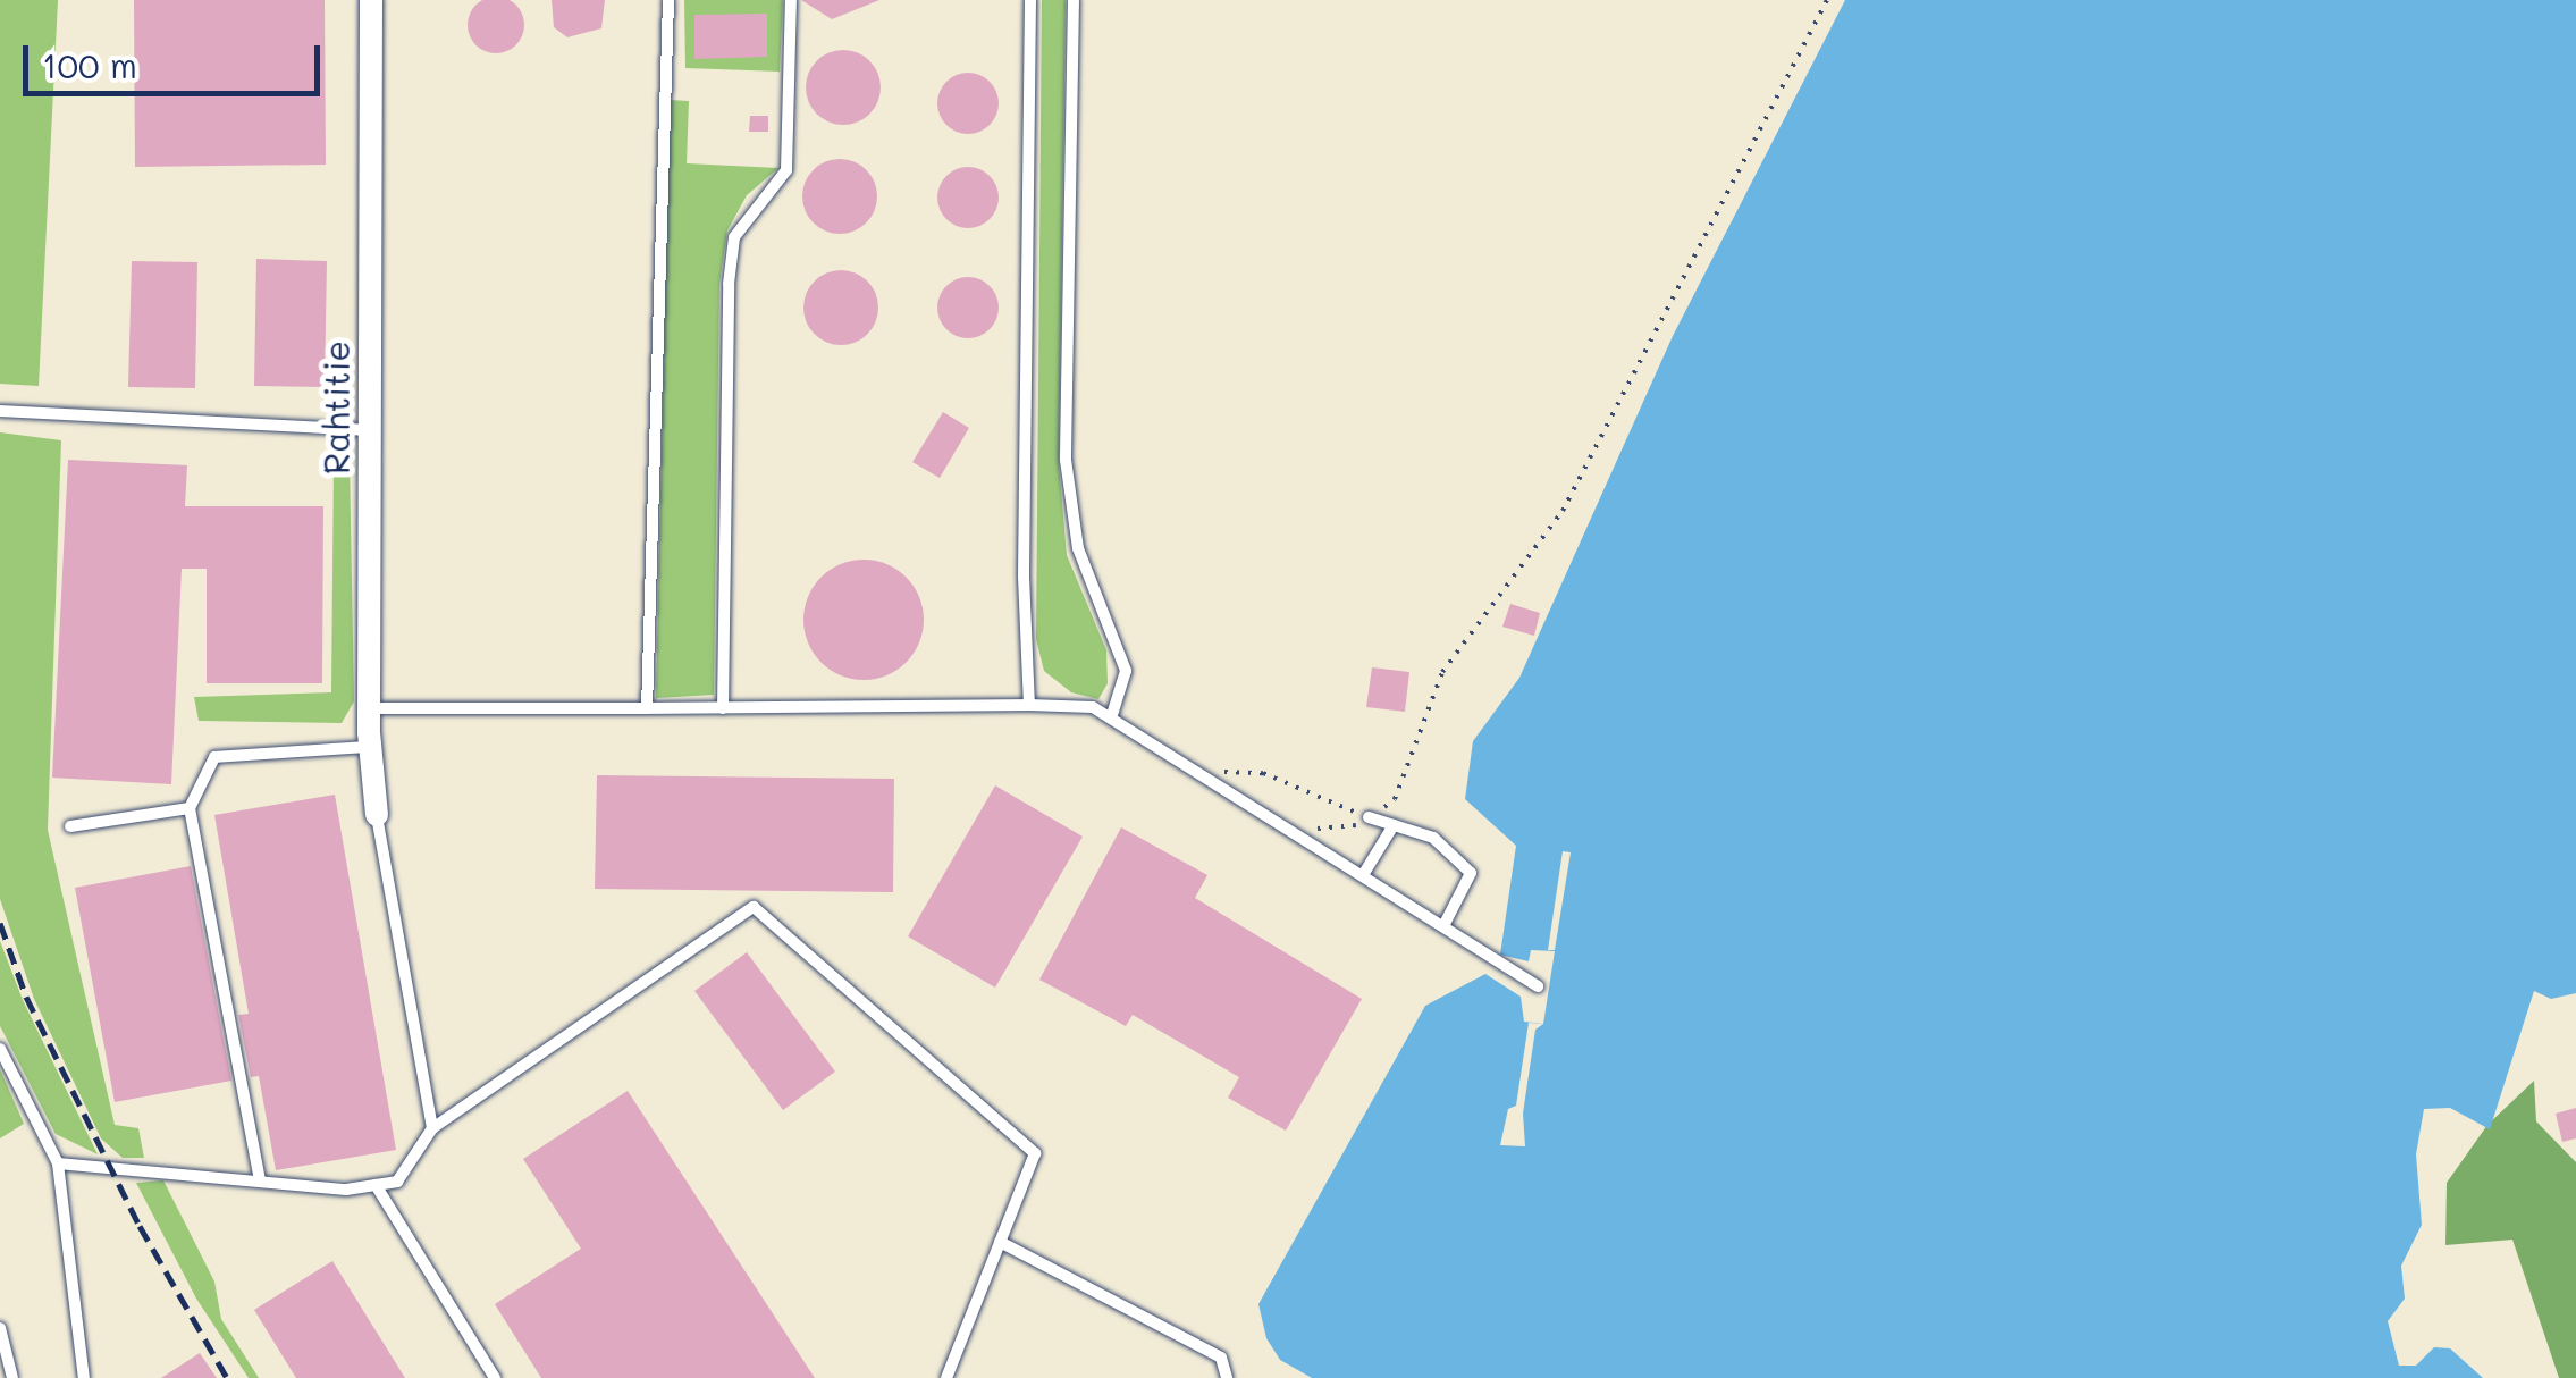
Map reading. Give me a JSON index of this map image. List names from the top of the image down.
{
  "streets": {
    "street": ["Rahtitie"]
  },
  "scale_bar": "100 m"
}
